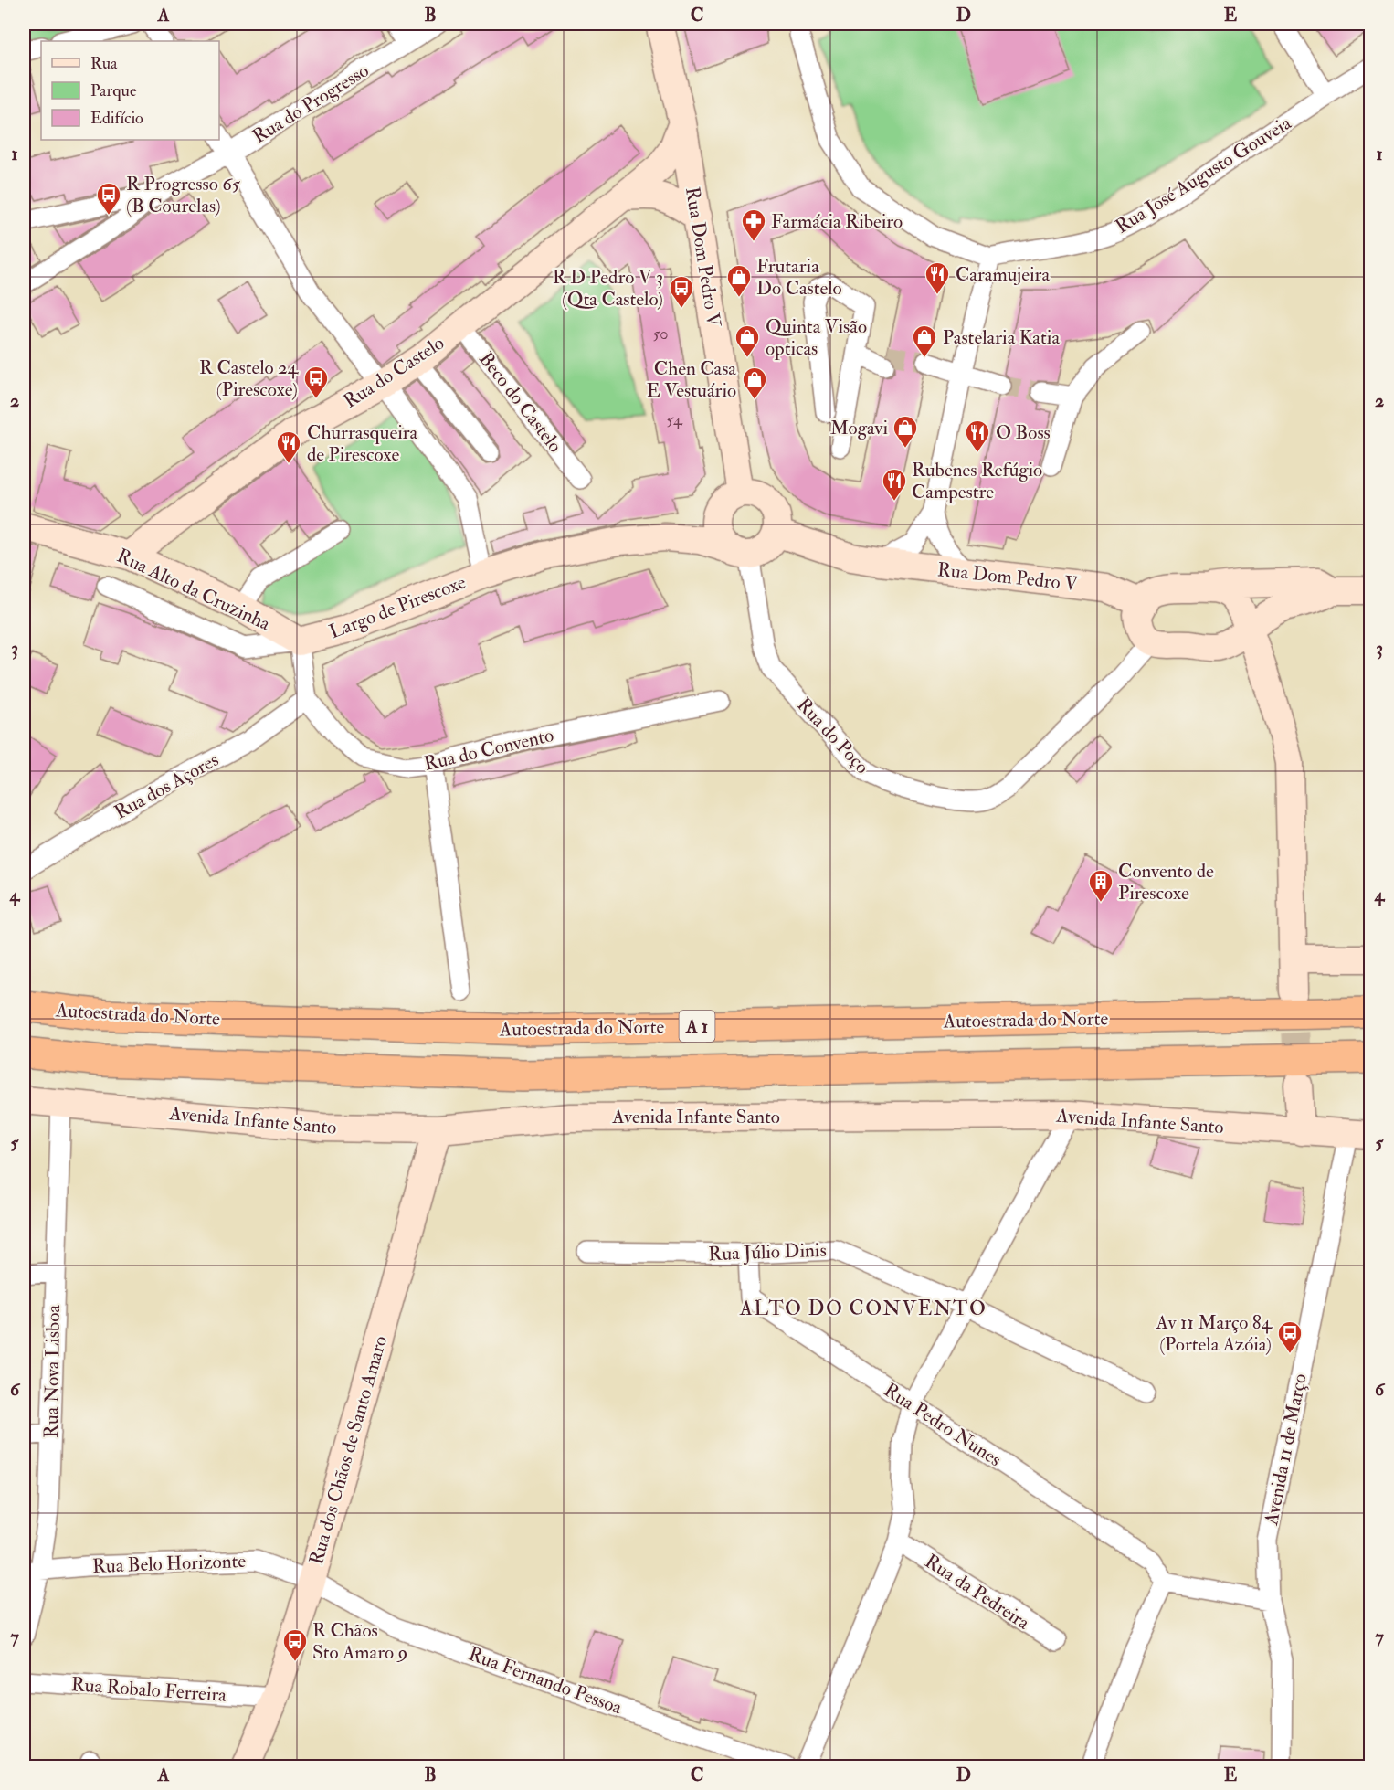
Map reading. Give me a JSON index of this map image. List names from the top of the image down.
{
  "streets": {
    "highway": ["Autoestrada do Norte", "A 1"],
    "street": [
      "Rua do Progresso",
      "Rua José Augusto Gouveia",
      "Rua Dom Pedro V",
      "Rua do Castelo",
      "Beco do Castelo",
      "Rua Alto da Cruzinha",
      "Largo de Pirescoxe",
      "Rua do Poço",
      "Rua do Convento",
      "Rua dos Açores",
      "Avenida Infante Santo",
      "Rua Júlio Dinis",
      "Rua Nova Lisboa",
      "Rua Pedro Nunes",
      "Avenida 11 de Março",
      "Rua dos Chãos de Santo Amaro",
      "Rua Belo Horizonte",
      "Rua da Pedreira",
      "Rua Fernando Pessoa",
      "Rua Robalo Ferreira"
    ]
  },
  "crossings": [
    ["Rua do Progresso", "Largo de Pirescoxe"],
    ["Rua Dom Pedro V", "Rua do Castelo"],
    ["Rua Dom Pedro V", "Rua do Poço"],
    ["Rua do Castelo", "Beco do Castelo"],
    ["Rua do Castelo", "Rua Alto da Cruzinha"],
    ["Rua do Castelo", "Largo de Pirescoxe"],
    ["Rua Alto da Cruzinha", "Largo de Pirescoxe"],
    ["Rua do Convento", "Rua dos Açores"],
    ["Avenida Infante Santo", "Rua Nova Lisboa"],
    ["Avenida Infante Santo", "Avenida 11 de Março"],
    ["Avenida Infante Santo", "Rua dos Chãos de Santo Amaro"],
    ["Rua Júlio Dinis", "Rua Pedro Nunes"],
    ["Rua Nova Lisboa", "Rua Belo Horizonte"],
    ["Rua dos Chãos de Santo Amaro", "Rua Belo Horizonte"],
    ["Rua dos Chãos de Santo Amaro", "Rua Fernando Pessoa"],
    ["Rua dos Chãos de Santo Amaro", "Rua Robalo Ferreira"],
    ["Rua Belo Horizonte", "Rua Fernando Pessoa"]
  ],
  "districts": ["ALTO DO CONVENTO"],
  "places": {
    "bus stop": [
      "R Progresso 65 (B Courelas)",
      "R D Pedro V 3 (Qta Castelo)",
      "R Castelo 24 (Pirescoxe)",
      "Av 11 Março 84 (Portela Azóia)",
      "R Chãos Sto Amaro 9"
    ],
    "pharmacy": ["Farmácia Ribeiro"],
    "restaurant": [
      "Caramujeira",
      "O Boss",
      "Churrasqueira de Pirescoxe",
      "Rubenes Refúgio Campestre"
    ],
    "shop": [
      "Frutaria Do Castelo",
      "Quinta Visão opticas",
      "Pastelaria Katia",
      "Chen Casa E Vestuário",
      "Mogavi"
    ],
    "building": ["Convento de Pirescoxe"]
  },
  "house_numbers": ["50", "54"],
  "legend": ["Rua", "Parque", "Edifício"],
  "grid": {
    "columns": [
      "A",
      "B",
      "C",
      "D",
      "E"
    ],
    "rows": [
      "1",
      "2",
      "3",
      "4",
      "5",
      "6",
      "7"
    ]
  }
}
